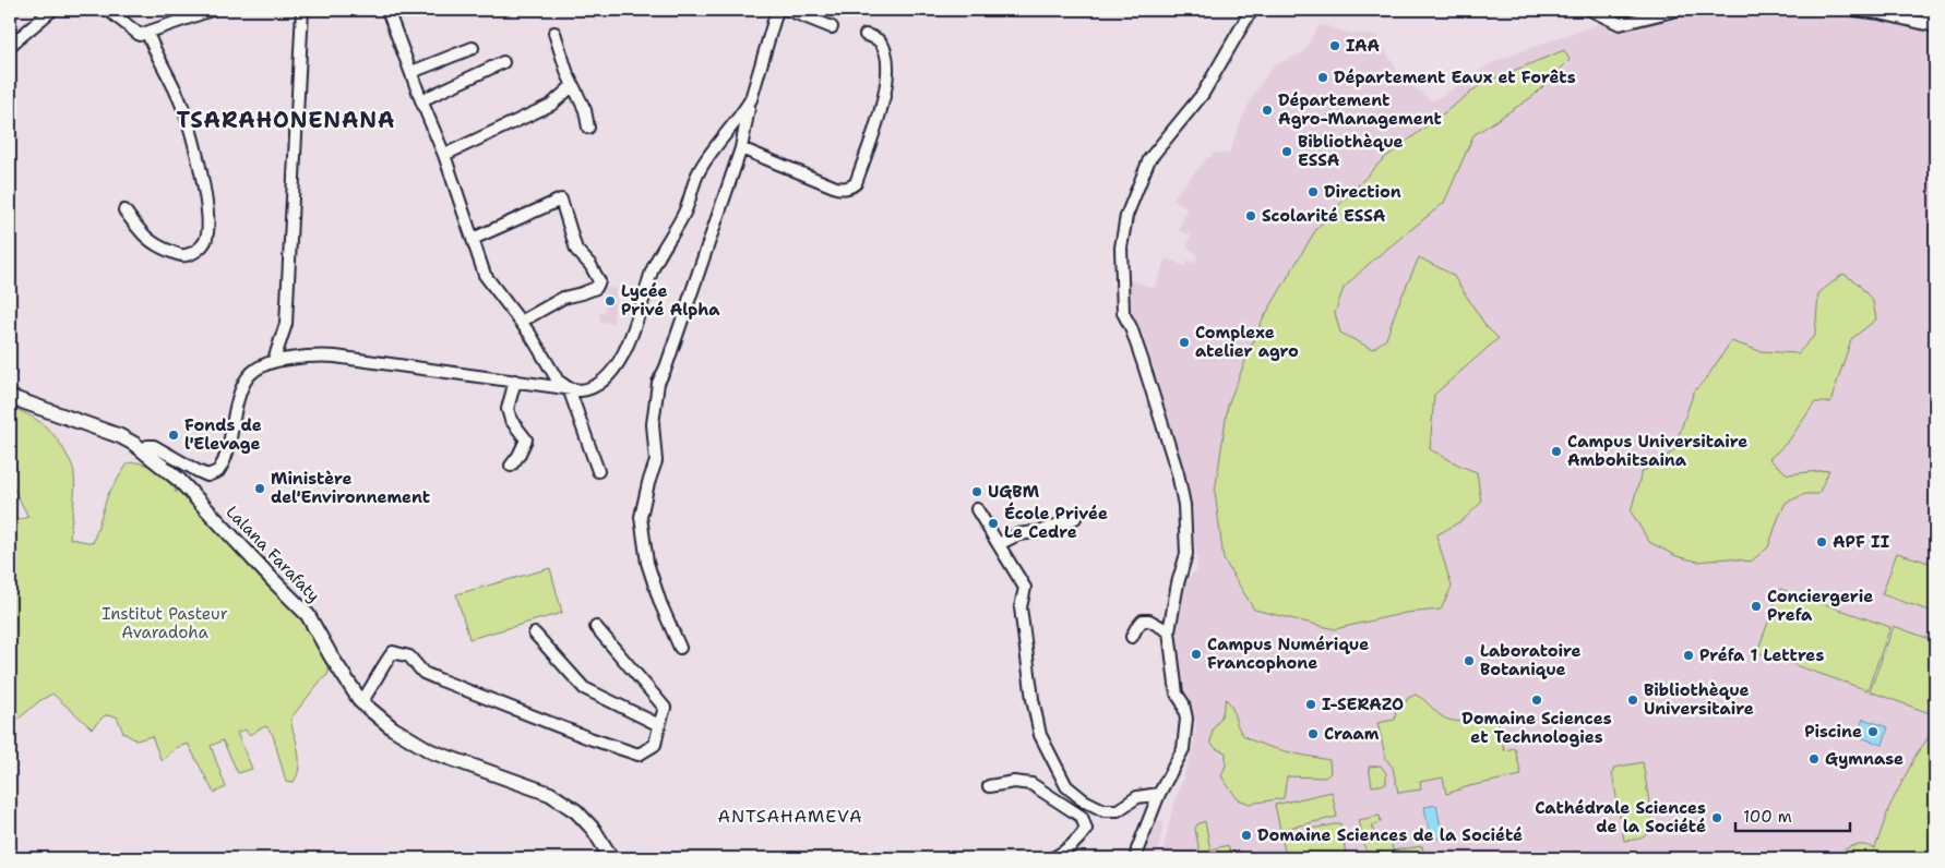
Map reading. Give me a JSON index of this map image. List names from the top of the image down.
{
  "streets": {
    "main road": ["Lalana Farafaty"]
  },
  "districts": ["TSARAHONENANA", "ANTSAHAMEVA"],
  "parks": ["Institut Pasteur Avaradoha"],
  "places": [
    "IAA",
    "Département Eaux et Forêts",
    "Département Agro-Management",
    "Bibliothèque ESSA",
    "Direction",
    "Scolarité ESSA",
    "Lycée Privé Alpha",
    "Complexe atelier agro",
    "Fonds de l'Elevage",
    "Campus Universitaire Ambohitsaina",
    "Ministère del'Environnement",
    "UGBM",
    "École Privée Le Cedre",
    "APF II",
    "Conciergerie Prefa",
    "Campus Numérique Francophone",
    "Préfa 1 Lettres",
    "Laboratoire Botanique",
    "Domaine Sciences et Technologies",
    "Bibliothèque Universitaire",
    "I-SERAZO",
    "Piscine",
    "Craam",
    "Gymnase",
    "Cathédrale Sciences de la Société",
    "Domaine Sciences de la Société"
  ],
  "scale_bar": "100 m"
}
